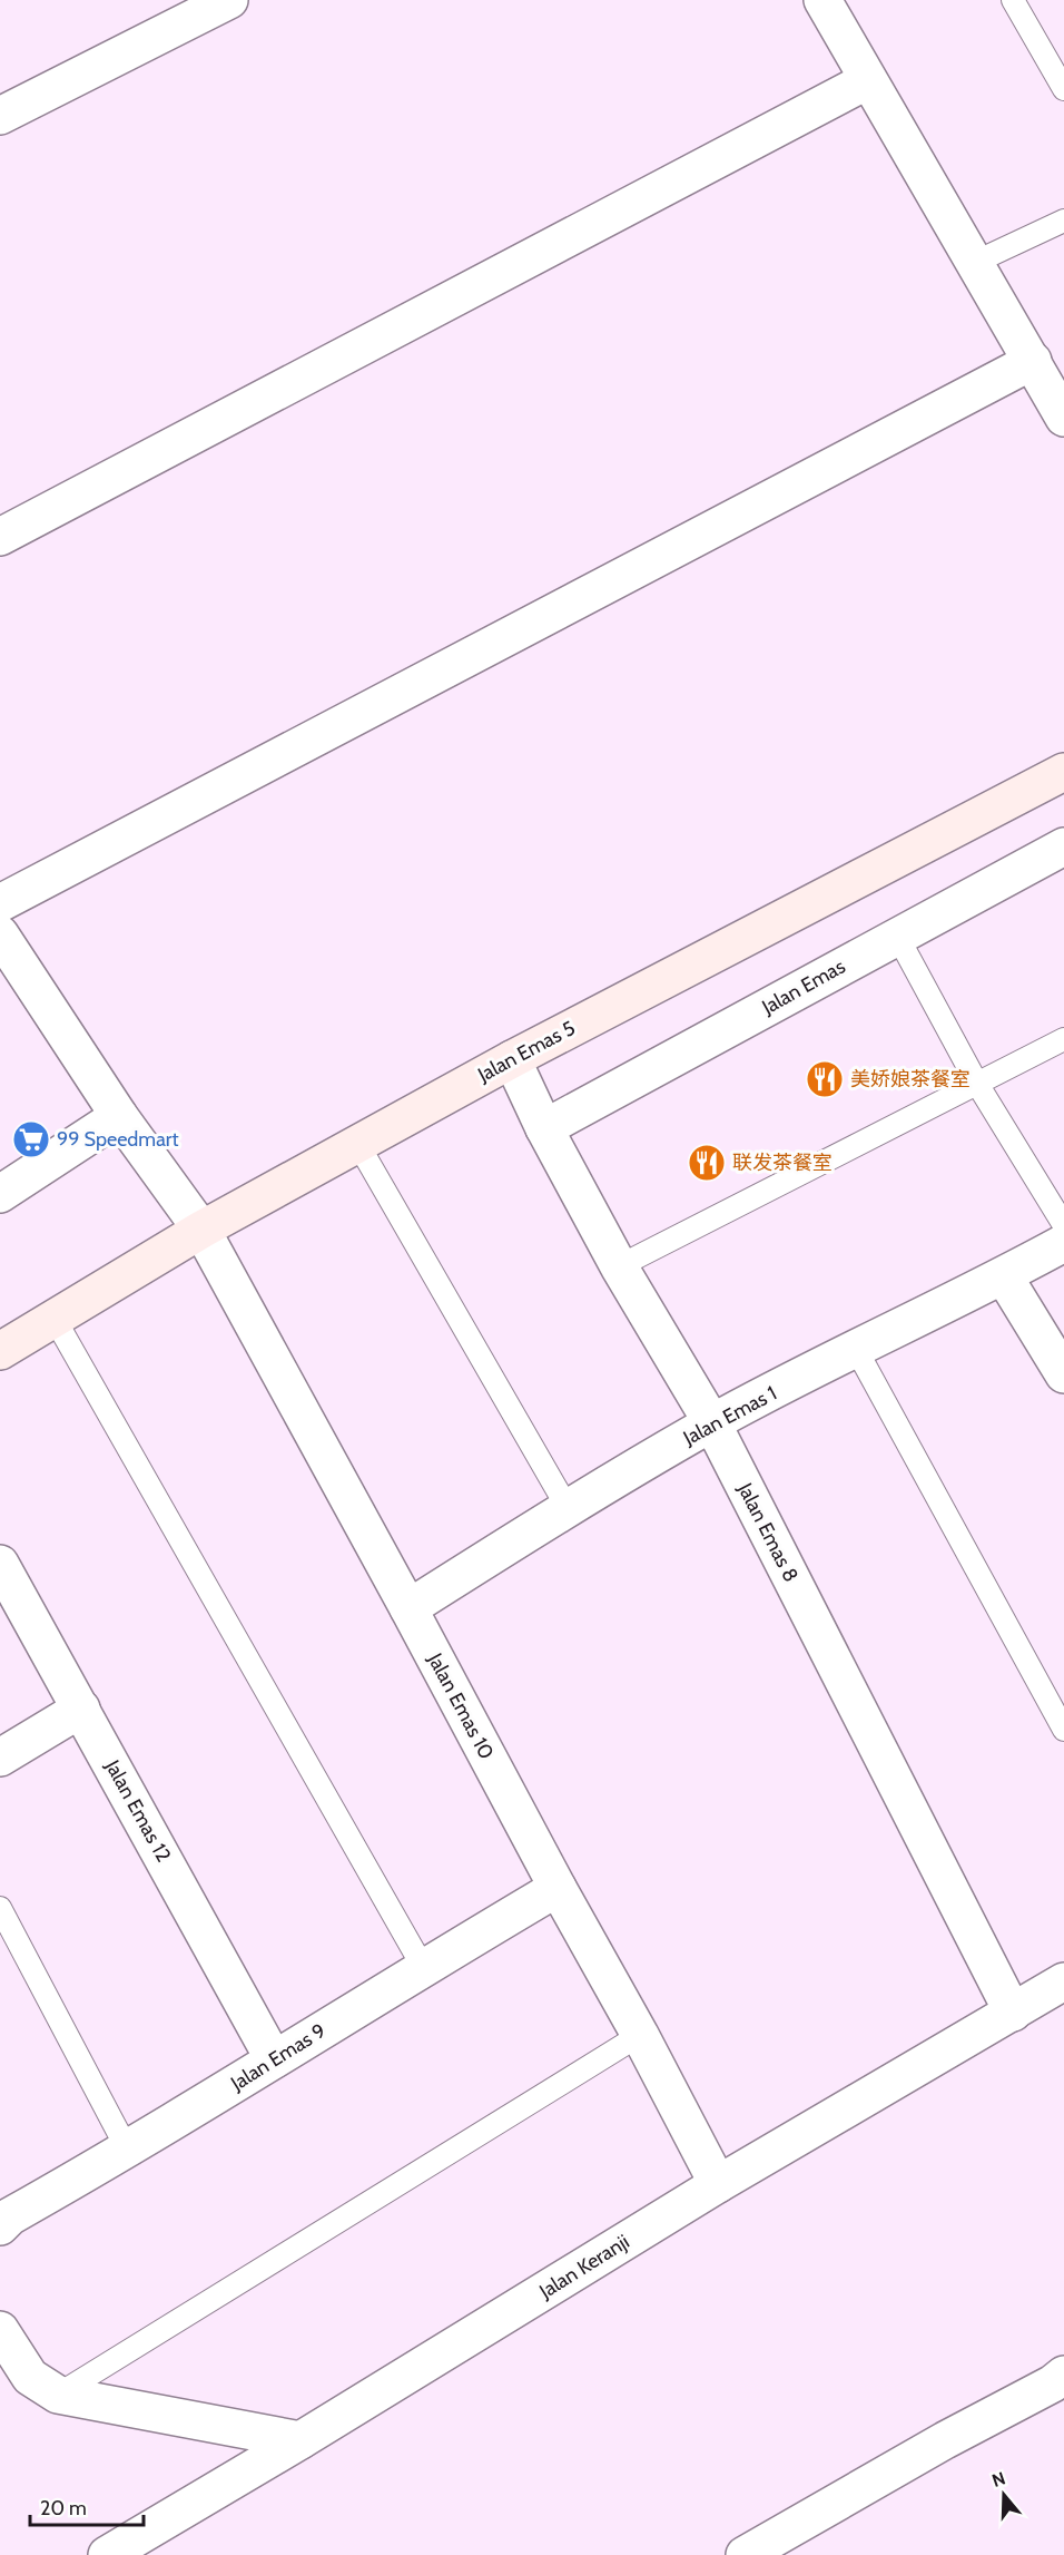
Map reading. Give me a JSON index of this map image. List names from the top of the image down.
{
  "streets": {
    "street": [
      "Jalan Emas",
      "Jalan Emas 5",
      "Jalan Emas 1",
      "Jalan Emas 8",
      "Jalan Emas 10",
      "Jalan Emas 12",
      "Jalan Emas 9",
      "Jalan Keranji"
    ]
  },
  "crossings": [
    ["Jalan Emas", "Jalan Emas 8"],
    ["Jalan Emas 5", "Jalan Emas 8"],
    ["Jalan Emas 5", "Jalan Emas 10"],
    ["Jalan Emas 1", "Jalan Emas 8"],
    ["Jalan Emas 1", "Jalan Emas 10"],
    ["Jalan Emas 8", "Jalan Keranji"],
    ["Jalan Emas 10", "Jalan Emas 9"],
    ["Jalan Emas 10", "Jalan Keranji"],
    ["Jalan Emas 12", "Jalan Emas 9"]
  ],
  "places": {
    "restaurant": ["美娇娘茶餐室", "联发茶餐室"],
    "supermarket": ["99 Speedmart"]
  },
  "scale_bar": "20 m",
  "north": "top"
}
